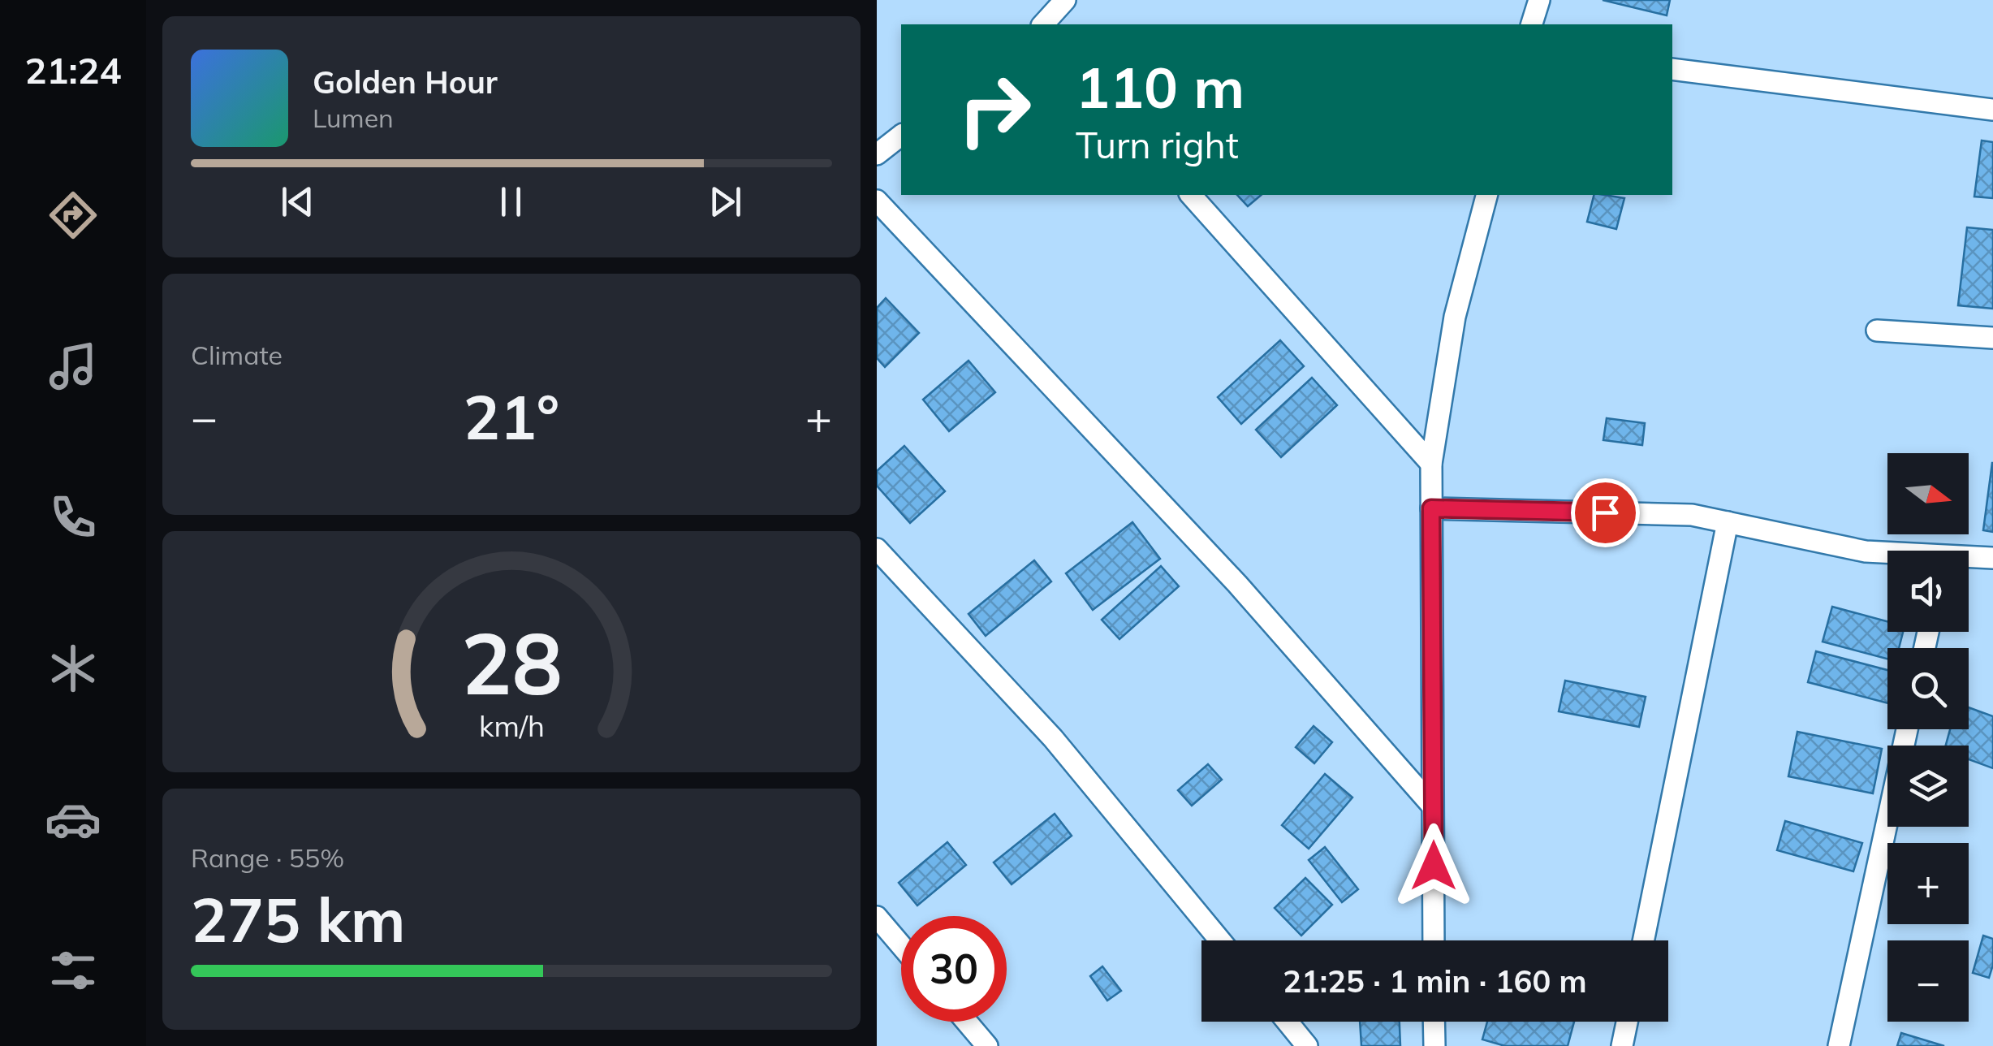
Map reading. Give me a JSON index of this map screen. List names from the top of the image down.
{
  "north": "right",
  "page": {
    "tabs": "21:24",
    "turn": ["110 m", "Turn right"],
    "song": ["Golden Hour", "Lumen"],
    "tile": [
      "Climate",
      ["Range · 55%", "275 km"]
    ],
    "heat": ["−", "21°", "+"],
    "map_buttons": ["+", "−"],
    "limit": "30",
    "trip": "21:25 · 1 min · 160 m",
    "gauge": ["28", "km/h"]
  }
}
